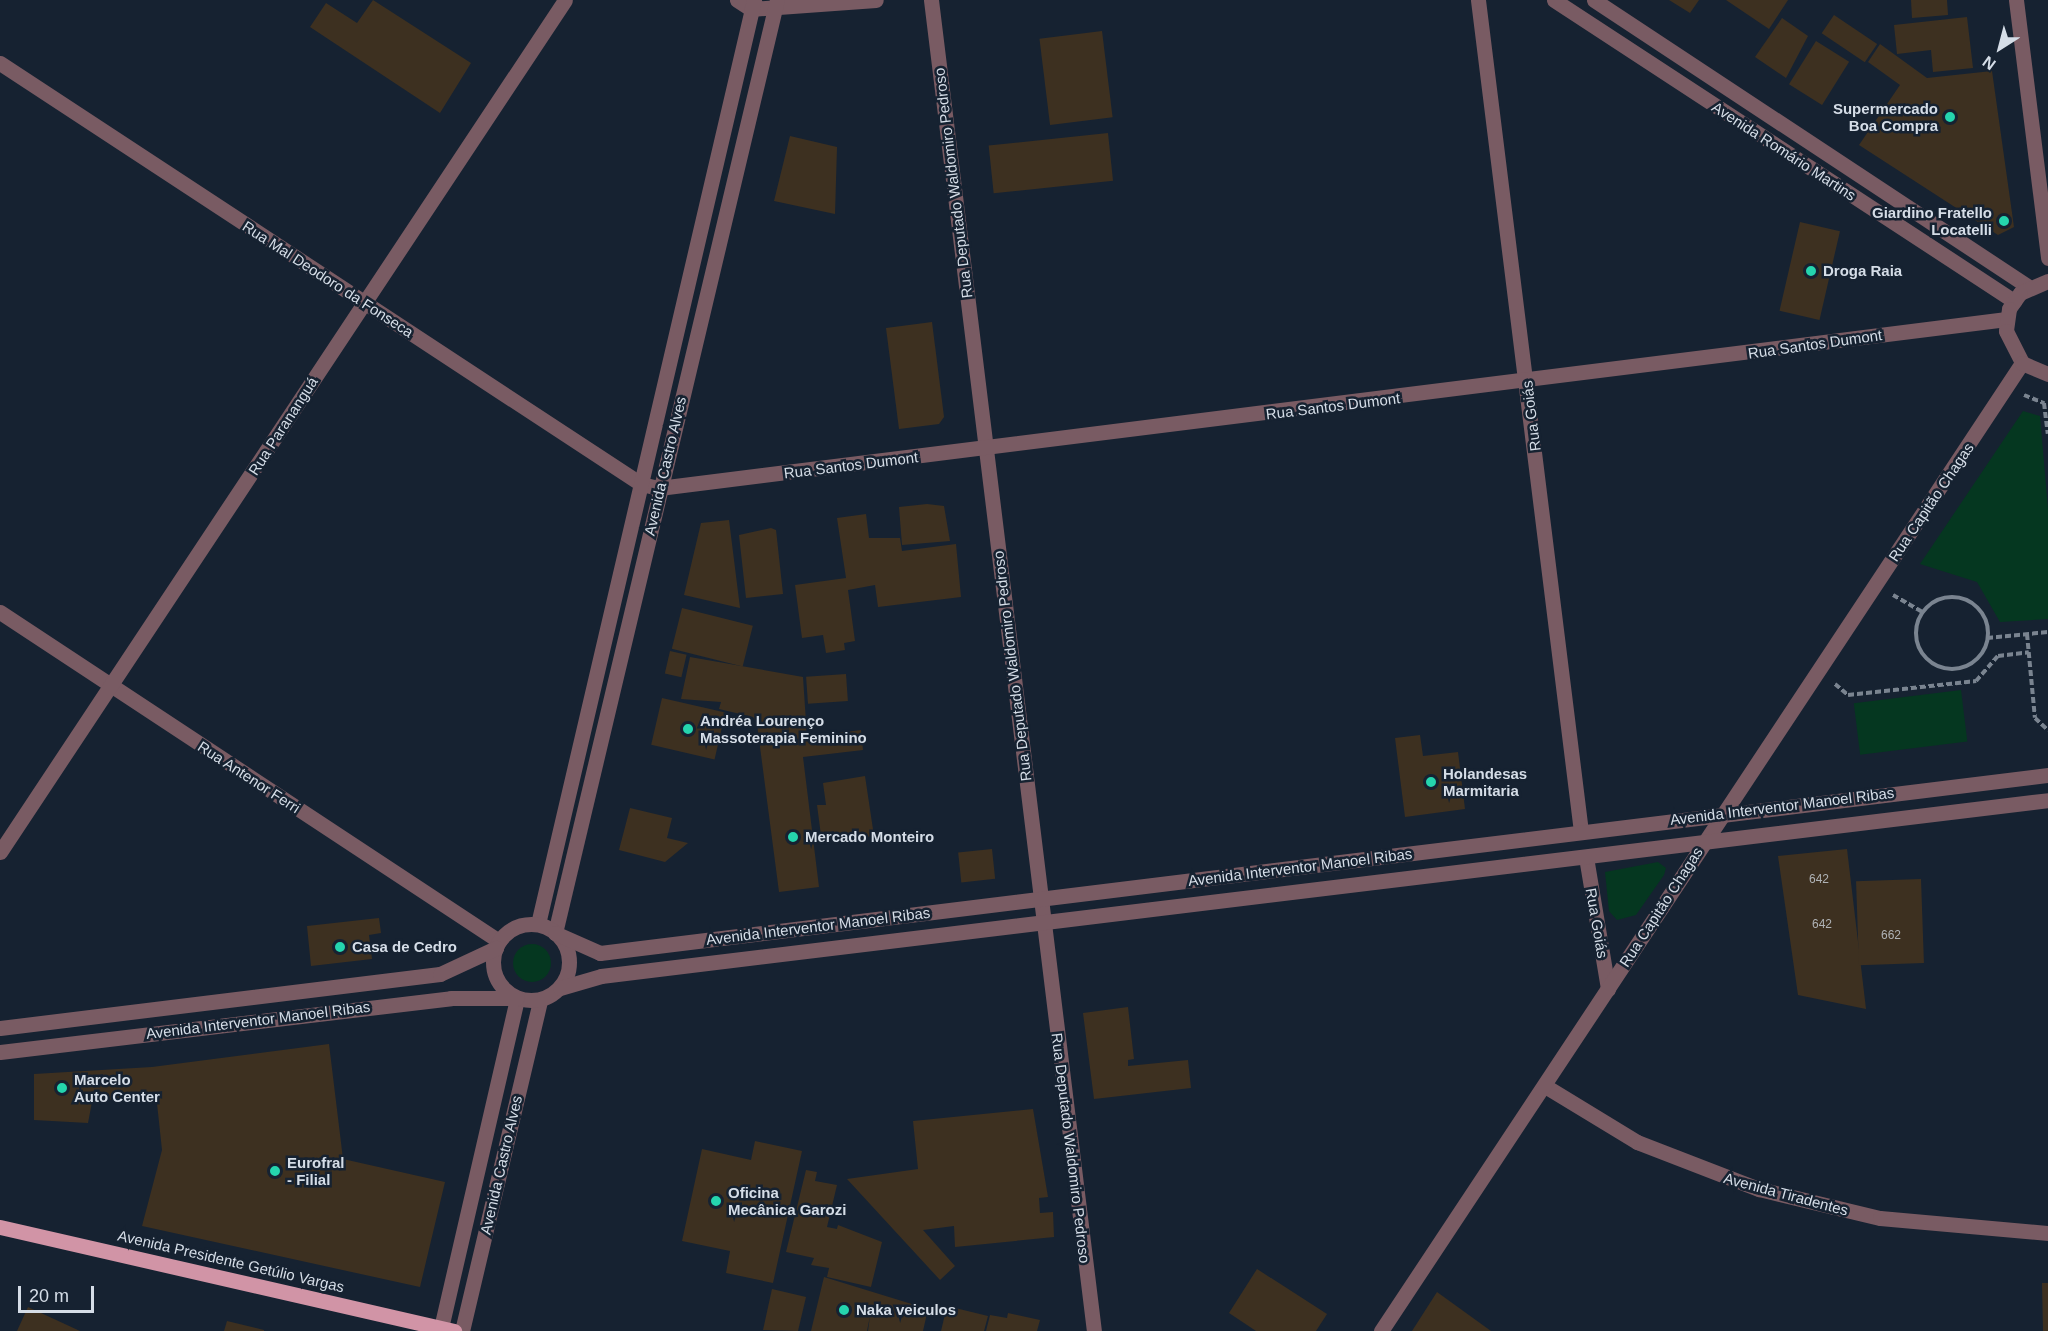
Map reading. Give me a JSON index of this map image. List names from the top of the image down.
{
  "streets": {
    "main road": ["Avenida Presidente Getúlio Vargas"],
    "street": [
      "Avenida Romário Martins",
      "Rua Deputado Waldomiro Pedroso",
      "Rua Mal Deodoro da Fonseca",
      "Rua Santos Dumont",
      "Rua Goiás",
      "Rua Parananguá",
      "Avenida Castro Alves",
      "Rua Capitão Chagas",
      "Rua Antenor Ferri",
      "Avenida Interventor Manoel Ribas",
      "Avenida Tiradentes"
    ]
  },
  "crossings": [
    ["Rua Deputado Waldomiro Pedroso", "Rua Santos Dumont"],
    ["Rua Deputado Waldomiro Pedroso", "Avenida Interventor Manoel Ribas"],
    ["Rua Mal Deodoro da Fonseca", "Rua Santos Dumont"],
    ["Rua Mal Deodoro da Fonseca", "Rua Parananguá"],
    ["Rua Mal Deodoro da Fonseca", "Avenida Castro Alves"],
    ["Rua Santos Dumont", "Rua Goiás"],
    ["Rua Santos Dumont", "Avenida Castro Alves"],
    ["Rua Goiás", "Rua Capitão Chagas"],
    ["Rua Goiás", "Avenida Interventor Manoel Ribas"],
    ["Rua Parananguá", "Rua Antenor Ferri"],
    ["Avenida Castro Alves", "Rua Antenor Ferri"],
    ["Avenida Castro Alves", "Avenida Interventor Manoel Ribas"],
    ["Avenida Castro Alves", "Avenida Presidente Getúlio Vargas"],
    ["Rua Capitão Chagas", "Avenida Interventor Manoel Ribas"],
    ["Rua Capitão Chagas", "Avenida Tiradentes"],
    ["Rua Antenor Ferri", "Avenida Interventor Manoel Ribas"]
  ],
  "places": [
    "Supermercado Boa Compra",
    "Giardino Fratello Locatelli",
    "Droga Raia",
    "Andréa Lourenço Massoterapia Feminino",
    "Holandesas Marmitaria",
    "Mercado Monteiro",
    "Casa de Cedro",
    "Marcelo Auto Center",
    "Eurofral - Filial",
    "Oficina Mecânica Garozi",
    "Naka veiculos"
  ],
  "house_numbers": ["642", "642", "662"],
  "scale_bar": "20 m",
  "north": "bottom left"
}
